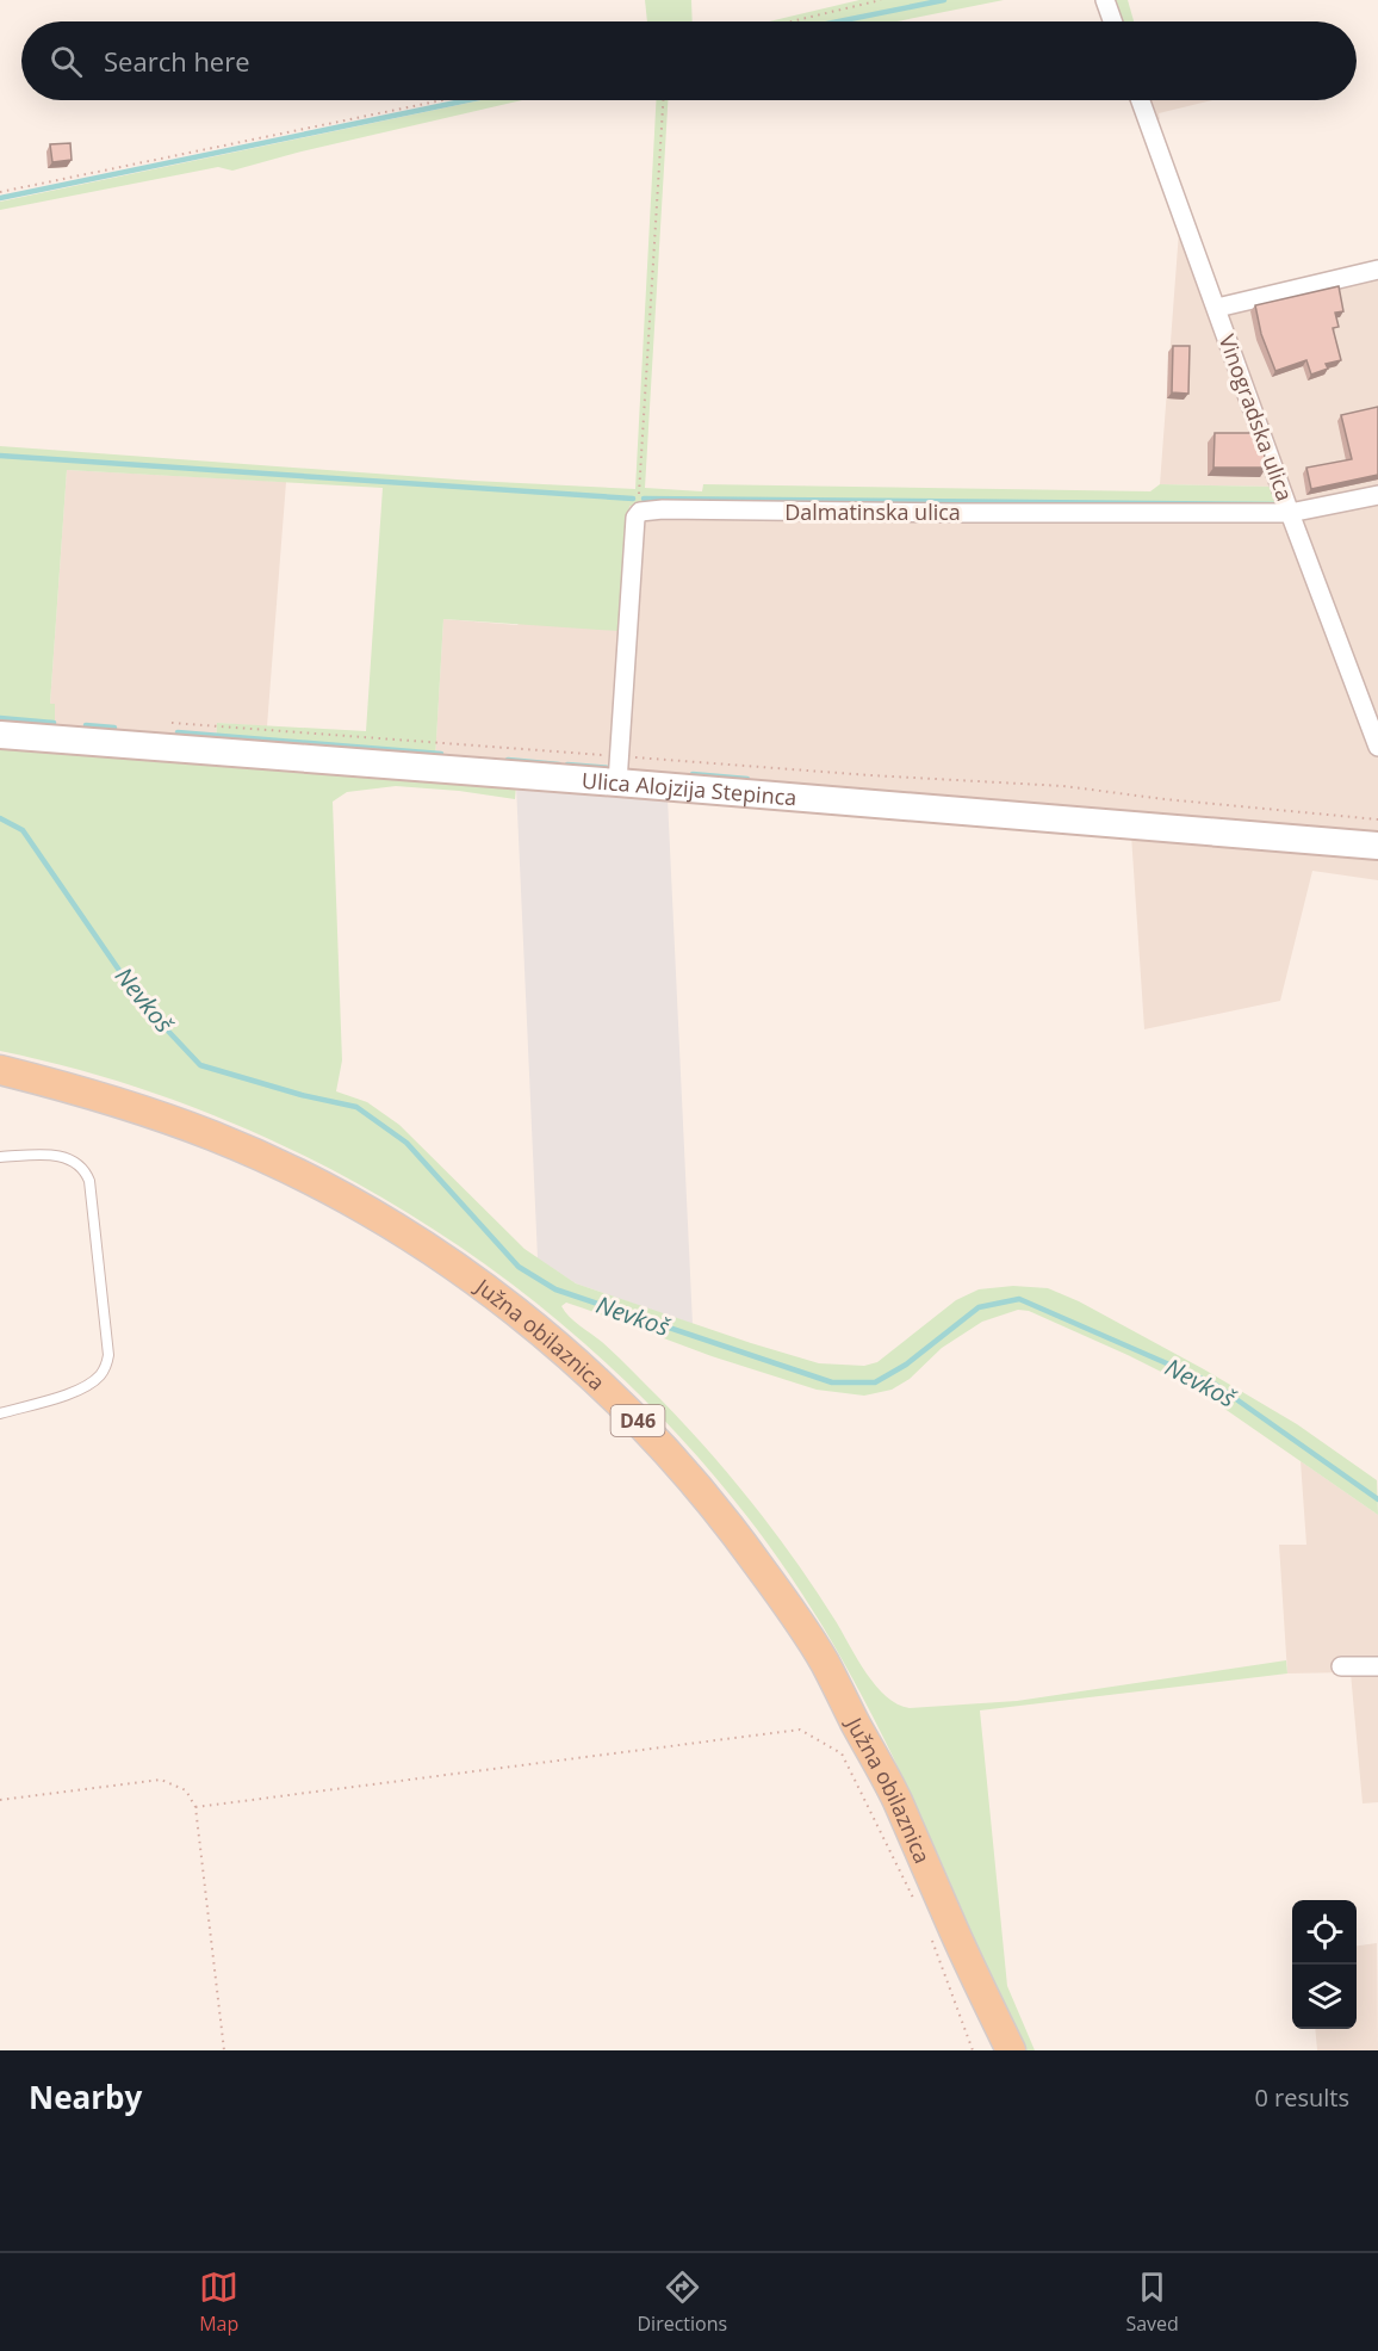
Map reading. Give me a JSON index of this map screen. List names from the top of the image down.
{
  "streets": {
    "main road": ["Ulica Alojzija Stepinca", "Južna obilaznica", "D46"],
    "street": ["Vinogradska ulica", "Dalmatinska ulica"]
  },
  "crossings": [
    ["Vinogradska ulica", "Dalmatinska ulica"]
  ],
  "water": ["Nevkoš"],
  "page": {
    "search": "Search here",
    "heading": ["Nearby", "0 results"],
    "nav": ["Map", "Directions", "Saved"]
  }
}
